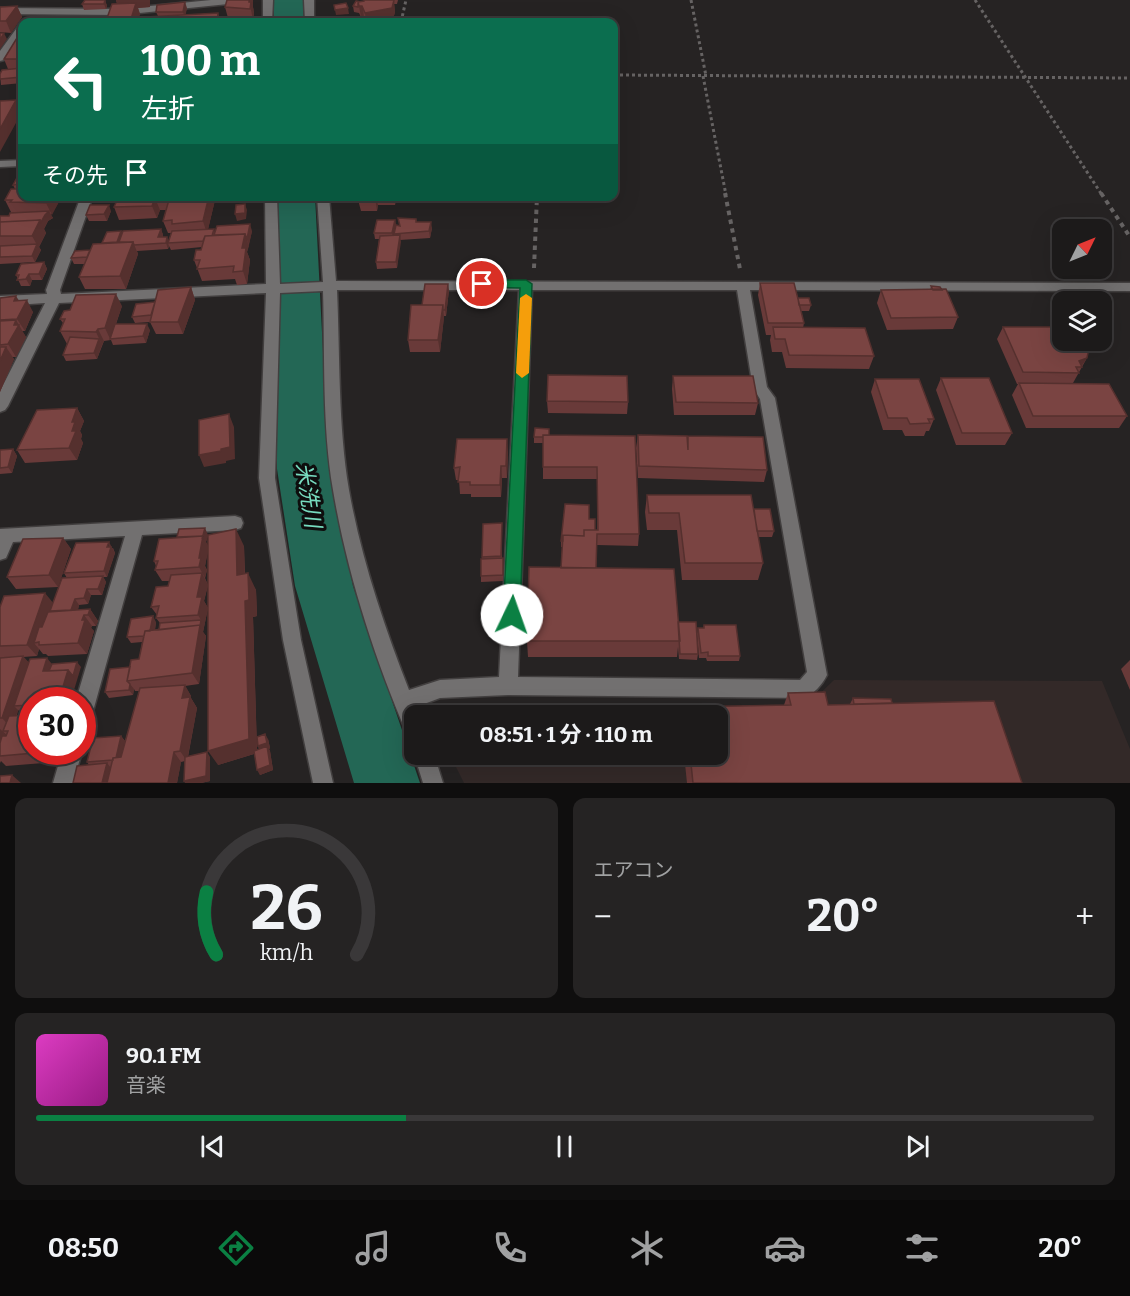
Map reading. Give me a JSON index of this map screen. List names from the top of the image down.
{
  "water": ["米洗川"],
  "north": "top right",
  "page": {
    "turn": ["100 m", "左折"],
    "then": "その先",
    "limit": "30",
    "trip": "08:51 · 1 分 · 110 m",
    "tile": "エアコン",
    "heat": ["−", "20°", "+"],
    "song": ["90.1 FM", "音楽"],
    "tabs": ["08:50", "20°"],
    "gauge": ["26", "km/h"]
  }
}
